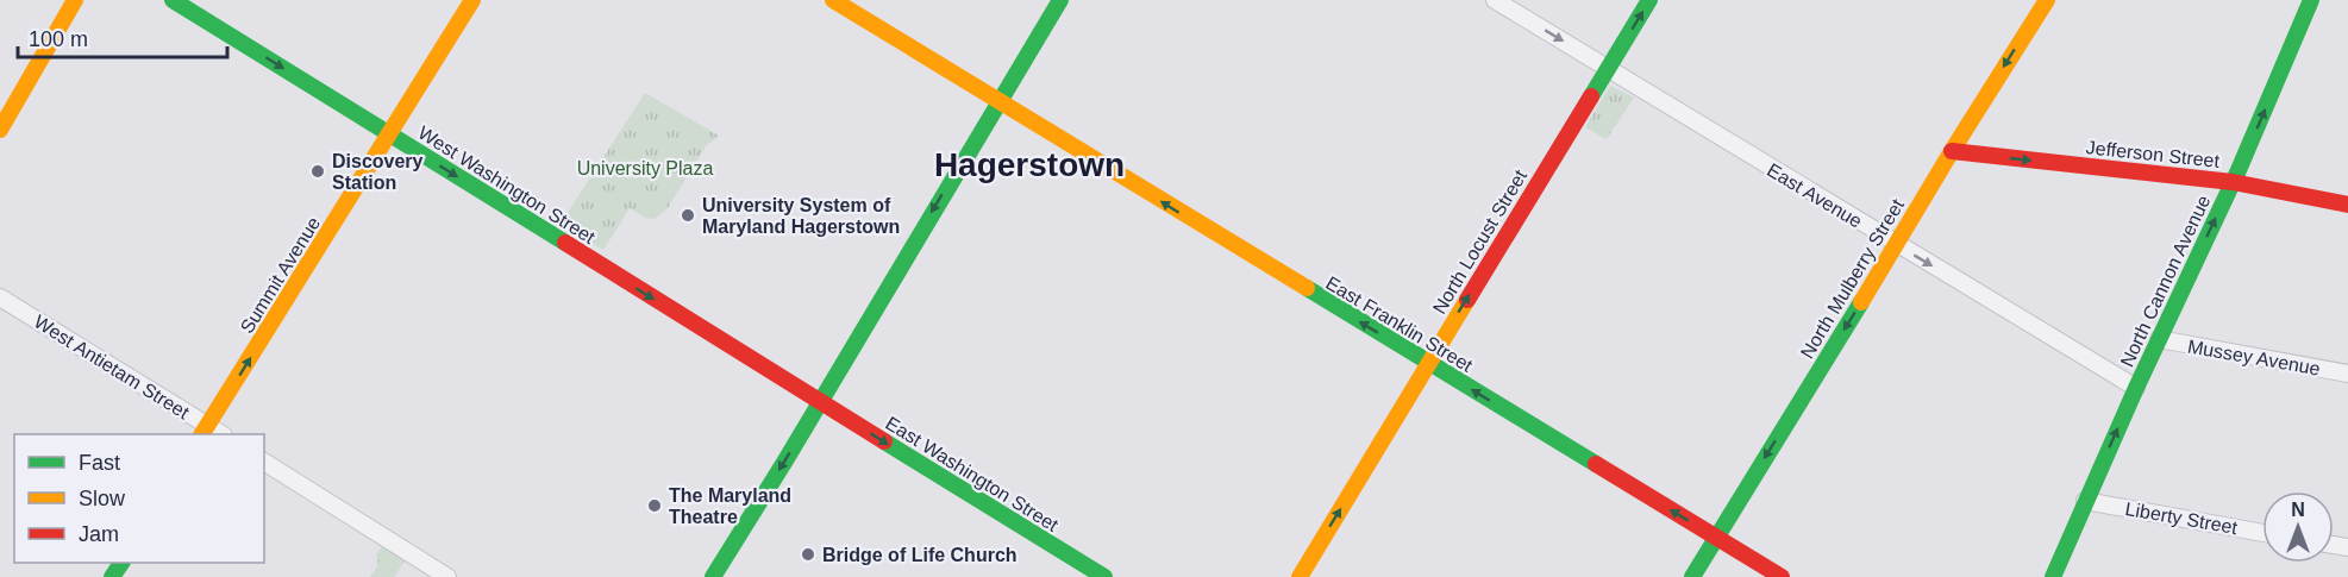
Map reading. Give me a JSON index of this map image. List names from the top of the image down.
{
  "streets": {
    "main road": [
      "Jefferson Street",
      "West Washington Street",
      "North Locust Street",
      "Summit Avenue",
      "North Mulberry Street",
      "North Cannon Avenue",
      "East Franklin Street",
      "East Washington Street"
    ],
    "street": [
      "East Avenue",
      "Mussey Avenue",
      "West Antietam Street",
      "Liberty Street"
    ]
  },
  "crossings": [
    ["Jefferson Street", "North Mulberry Street"],
    ["Jefferson Street", "North Cannon Avenue"],
    ["West Washington Street", "Summit Avenue"],
    ["West Washington Street", "East Washington Street"],
    ["East Avenue", "North Locust Street"],
    ["East Avenue", "North Mulberry Street"],
    ["East Avenue", "North Cannon Avenue"],
    ["North Locust Street", "East Franklin Street"],
    ["Summit Avenue", "West Antietam Street"],
    ["North Mulberry Street", "East Franklin Street"],
    ["North Cannon Avenue", "Mussey Avenue"],
    ["North Cannon Avenue", "Liberty Street"]
  ],
  "one_way": [
    "Jefferson Street",
    "West Washington Street",
    "East Avenue",
    "North Locust Street",
    "Summit Avenue",
    "North Mulberry Street",
    "North Cannon Avenue",
    "East Franklin Street",
    "East Washington Street"
  ],
  "districts": ["Hagerstown"],
  "parks": ["University Plaza"],
  "places": [
    "Discovery Station",
    "University System of Maryland Hagerstown",
    "The Maryland Theatre",
    "Bridge of Life Church"
  ],
  "legend": ["Fast", "Slow", "Jam"],
  "scale_bar": "100 m",
  "north": "top"
}
